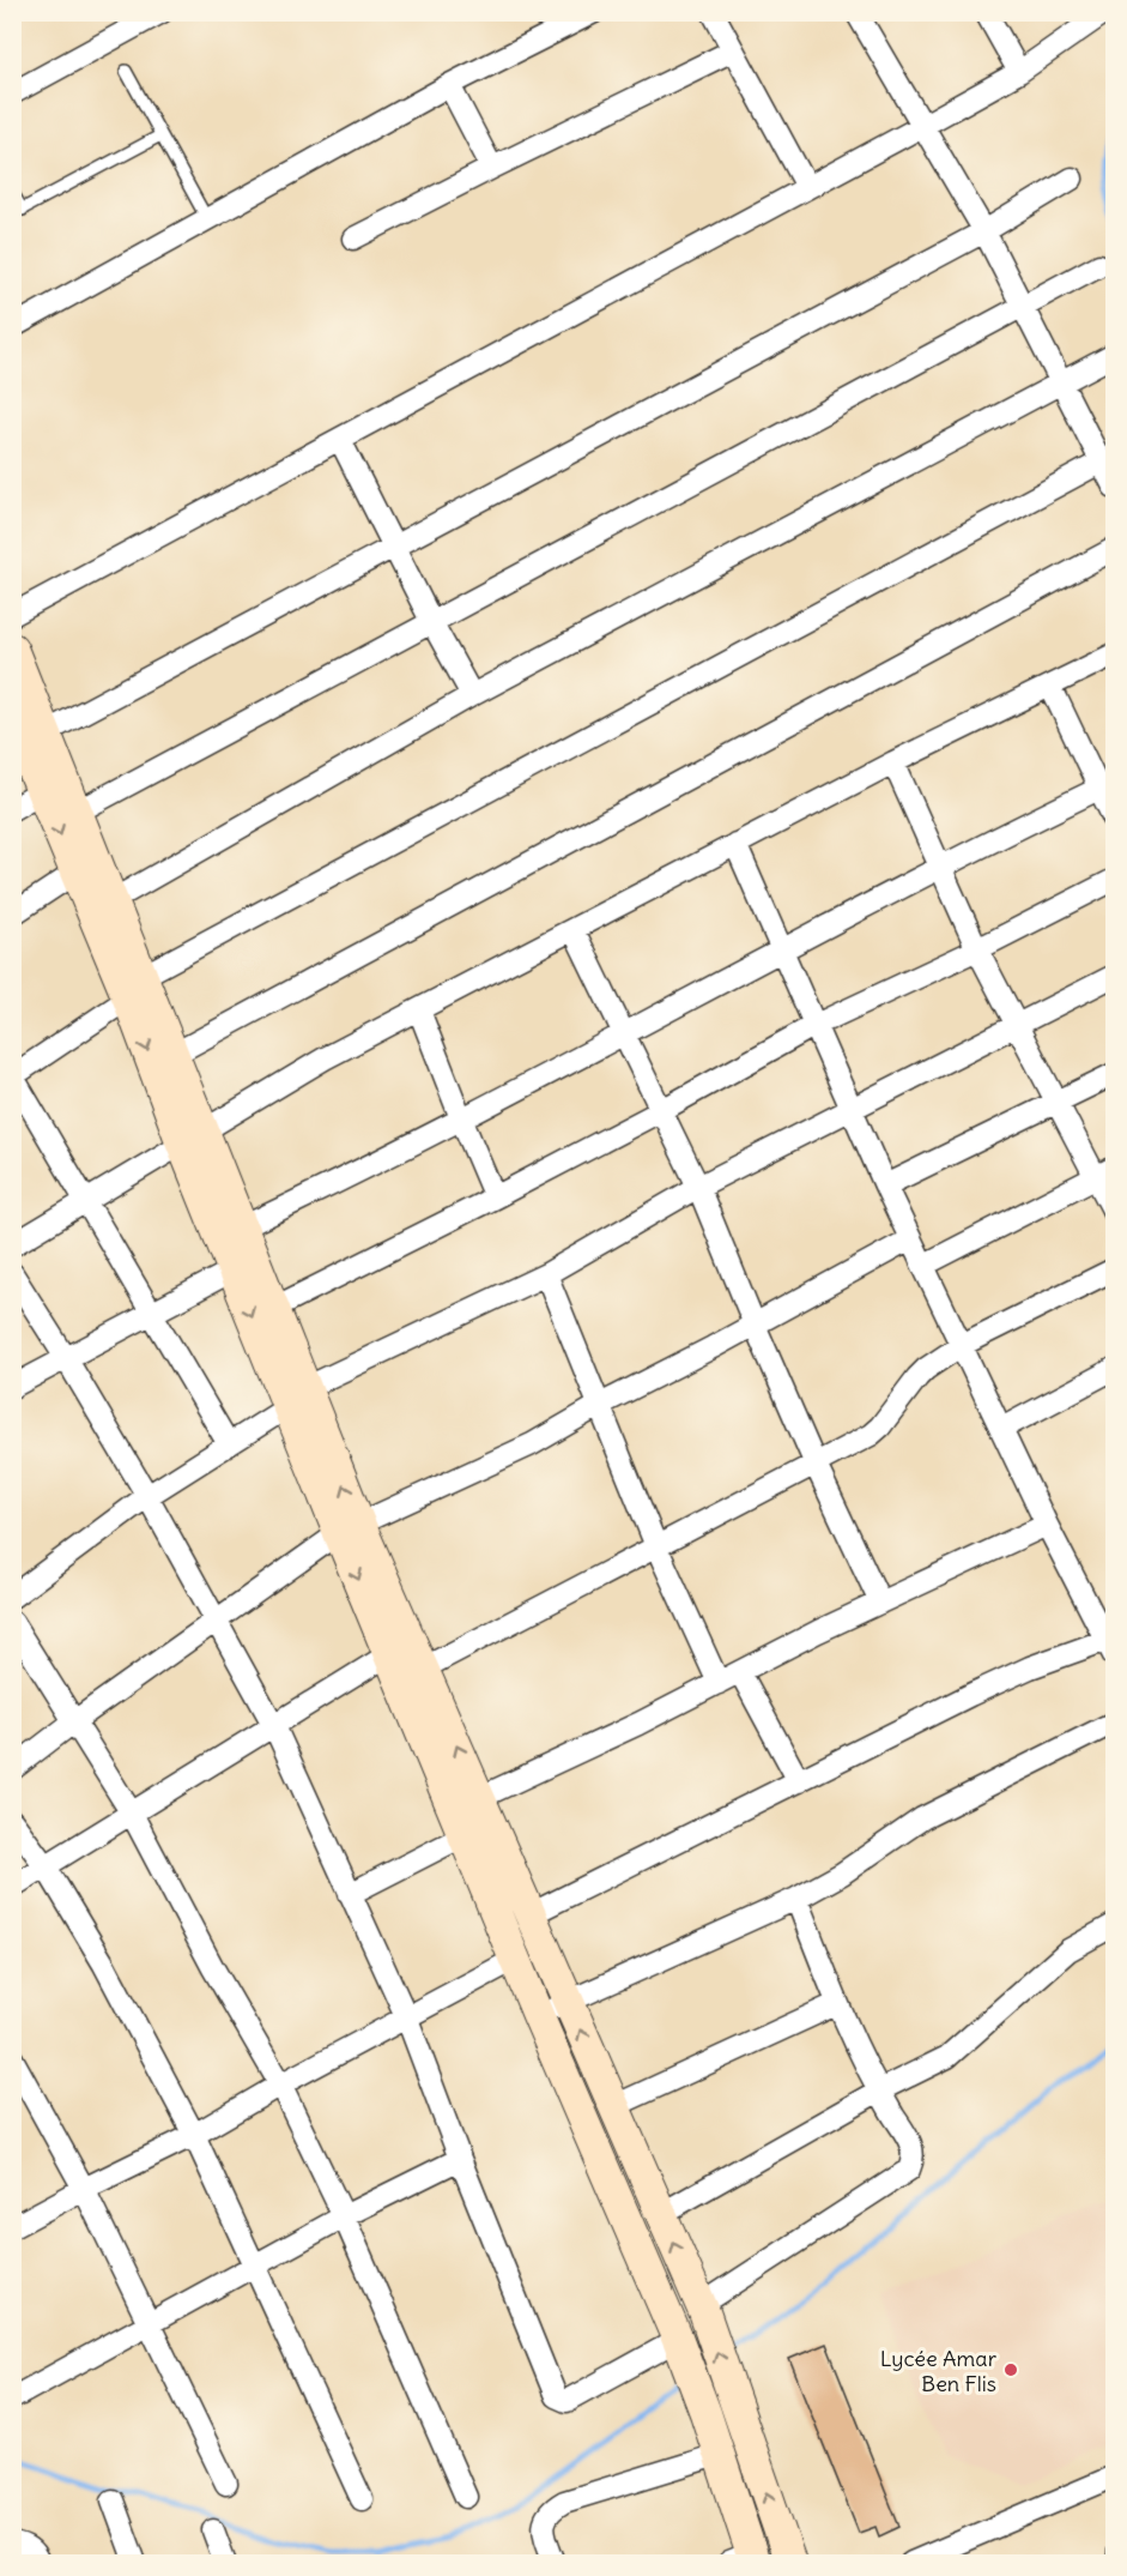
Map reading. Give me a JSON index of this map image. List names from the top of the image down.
{
  "places": ["Lycée Amar Ben Flis"]
}
